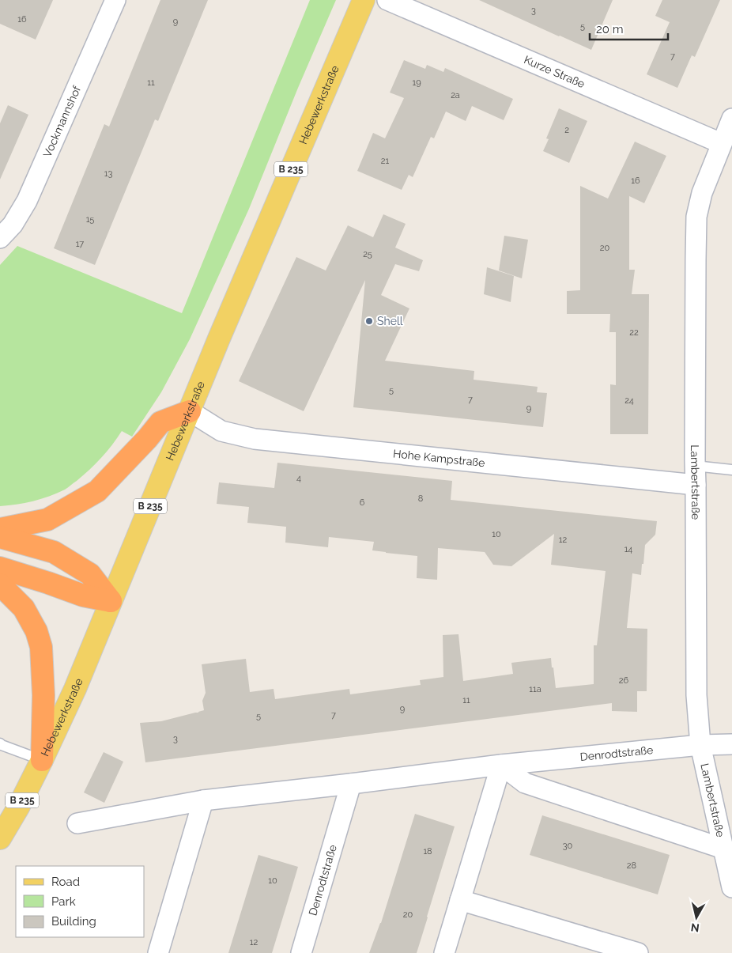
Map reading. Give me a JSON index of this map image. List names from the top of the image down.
{
  "streets": {
    "main road": ["Hebewerkstraße", "B 235"],
    "street": [
      "Kurze Straße",
      "Vockmannshof",
      "Hohe Kampstraße",
      "Lambertstraße",
      "Denrodtstraße"
    ]
  },
  "crossings": [
    ["Kurze Straße", "Lambertstraße"],
    ["Hebewerkstraße", "Hohe Kampstraße"],
    ["Hohe Kampstraße", "Lambertstraße"],
    ["Lambertstraße", "Denrodtstraße"]
  ],
  "places": ["Shell"],
  "house_numbers": [
    "3",
    "16",
    "9",
    "5",
    "7",
    "11",
    "19",
    "2a",
    "2",
    "21",
    "13",
    "16",
    "15",
    "17",
    "20",
    "25",
    "22",
    "5",
    "7",
    "24",
    "9",
    "4",
    "8",
    "6",
    "10",
    "12",
    "14",
    "26",
    "11a",
    "11",
    "9",
    "7",
    "5",
    "3",
    "30",
    "18",
    "28",
    "10",
    "20",
    "12"
  ],
  "legend": ["Road", "Park", "Building"],
  "scale_bar": "20 m",
  "north": "bottom"
}
